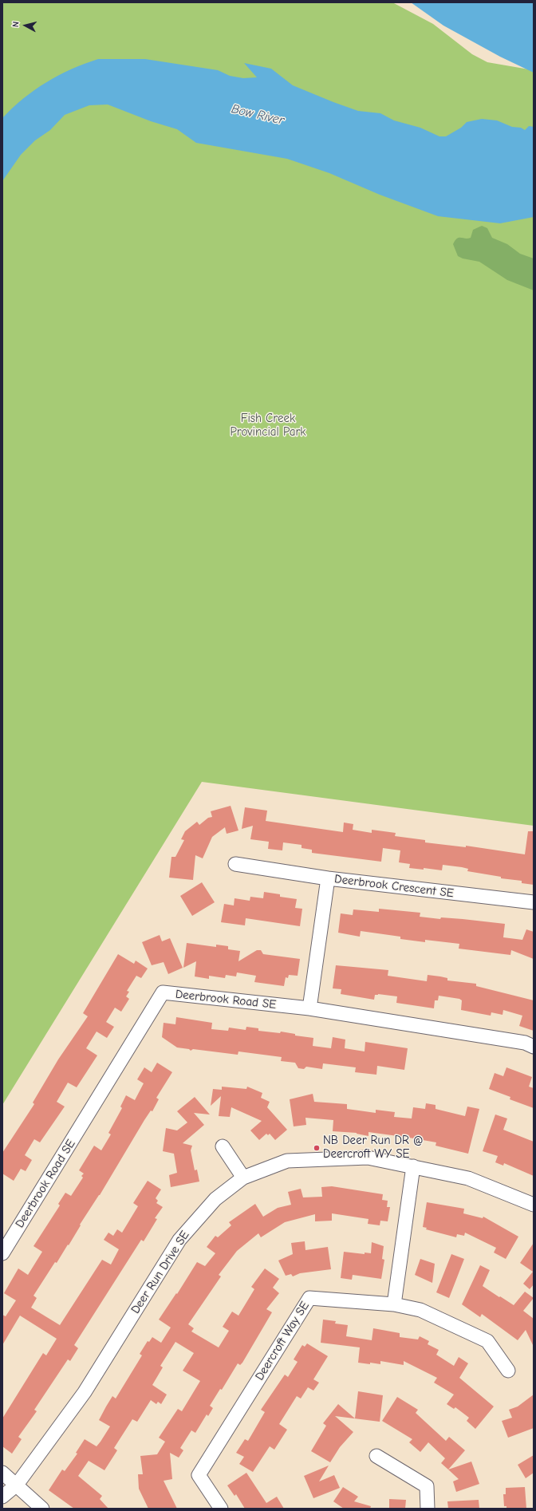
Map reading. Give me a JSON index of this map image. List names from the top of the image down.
{
  "streets": {
    "street": [
      "Deerbrook Crescent SE",
      "Deerbrook Road SE",
      "Deer Run Drive SE",
      "Deercroft Way SE"
    ]
  },
  "crossings": [
    ["Deerbrook Crescent SE", "Deerbrook Road SE"]
  ],
  "water": ["Bow River"],
  "parks": ["Fish Creek Provincial Park"],
  "places": ["NB Deer Run DR @ Deercroft WY SE"],
  "north": "left"
}
